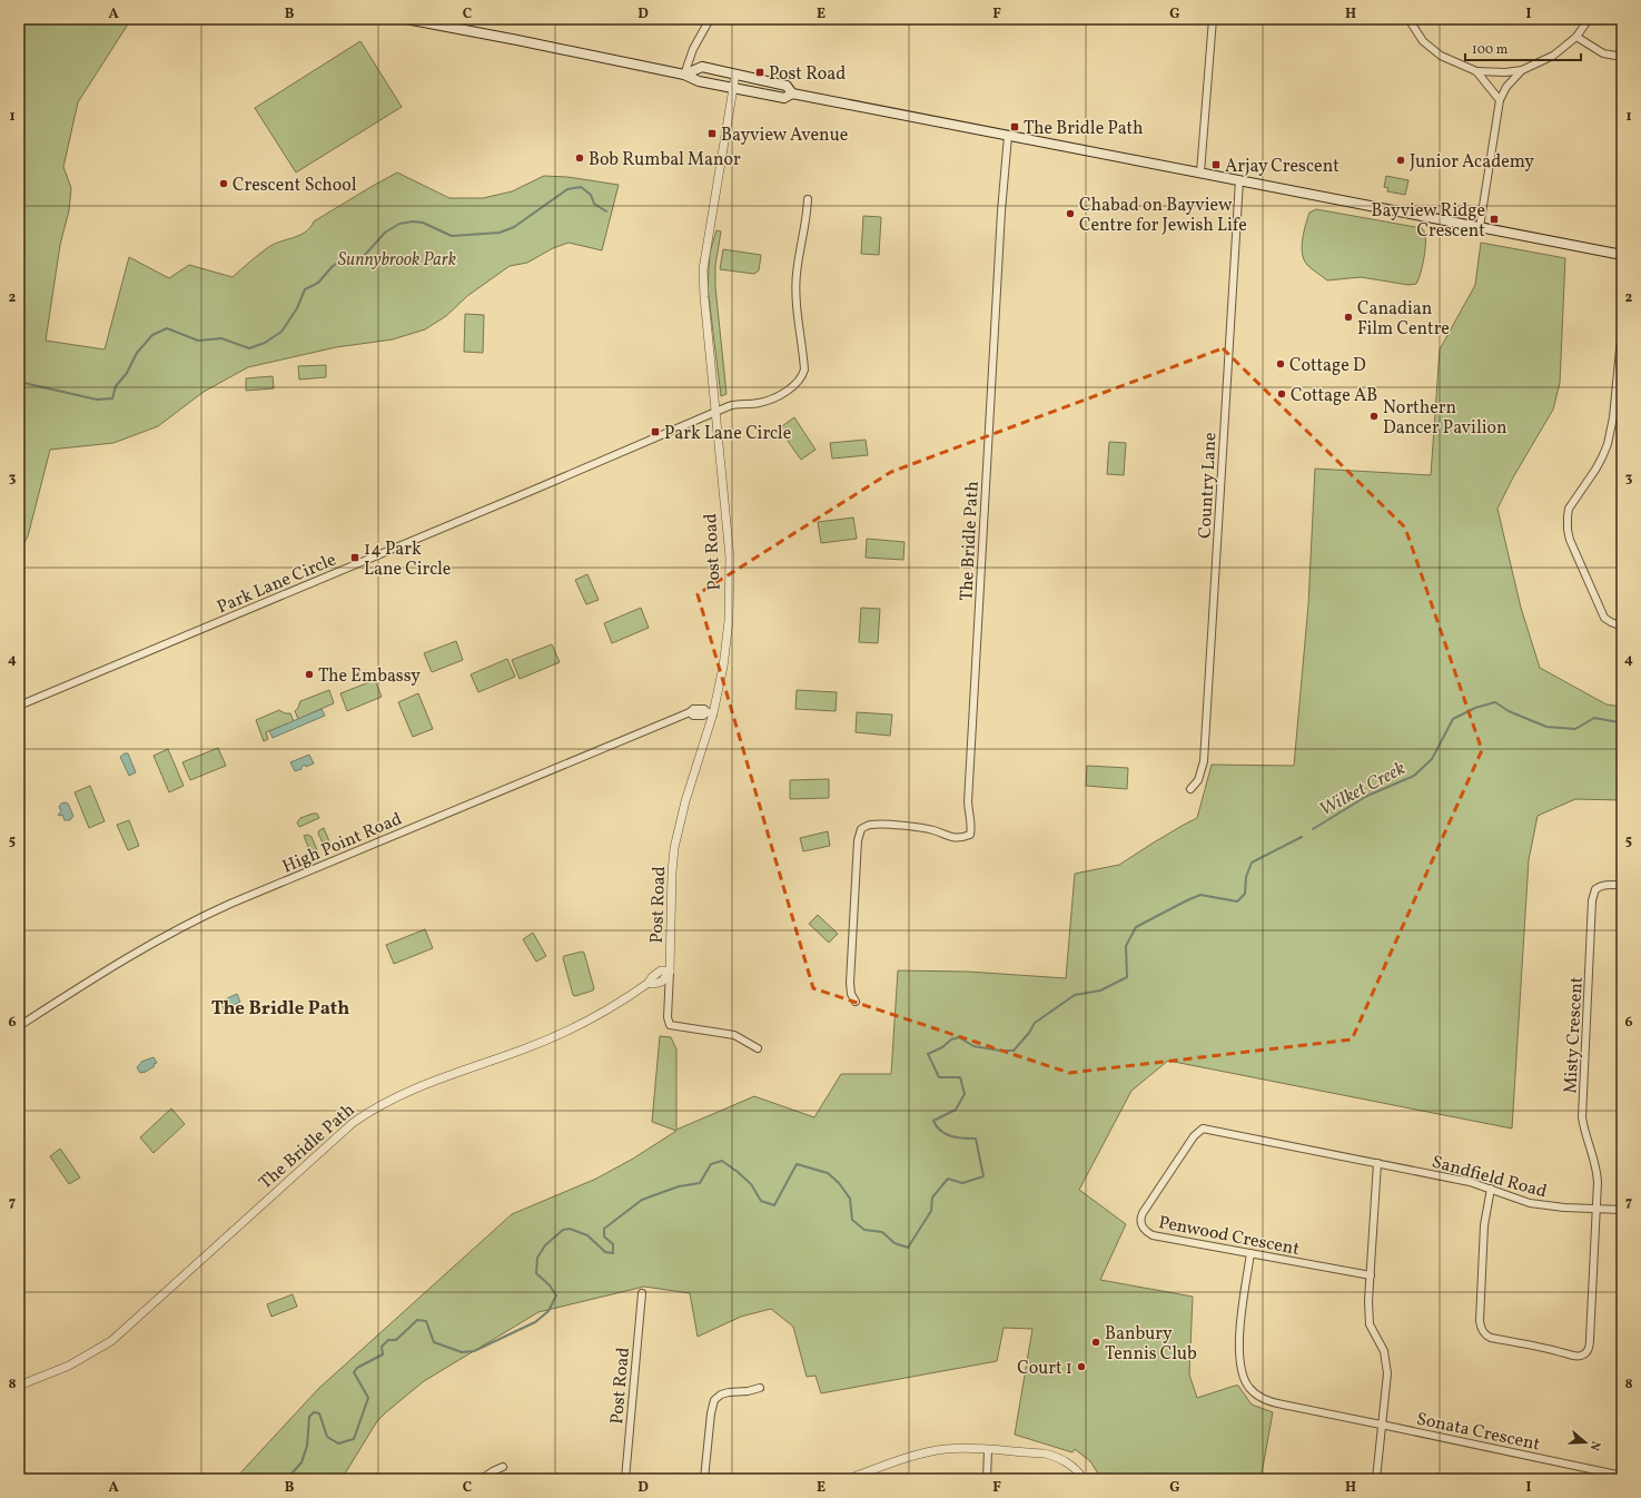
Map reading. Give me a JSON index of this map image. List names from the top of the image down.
{
  "streets": {
    "street": [
      "Country Lane",
      "The Bridle Path",
      "Post Road",
      "Park Lane Circle",
      "High Point Road",
      "Misty Crescent",
      "Sandfield Road",
      "Penwood Crescent",
      "Sonata Crescent"
    ]
  },
  "crossings": [
    ["The Bridle Path", "Post Road"],
    ["Post Road", "Park Lane Circle"],
    ["Post Road", "High Point Road"],
    ["Misty Crescent", "Sandfield Road"],
    ["Sandfield Road", "Penwood Crescent"],
    ["Penwood Crescent", "Sonata Crescent"]
  ],
  "districts": ["The Bridle Path"],
  "water": ["Wilket Creek"],
  "parks": ["Sunnybrook Park"],
  "places": {
    "transit": [
      "Post Road",
      "The Bridle Path",
      "Bayview Avenue",
      "Arjay Crescent",
      "Bayview Ridge Crescent",
      "Park Lane Circle",
      "14 Park Lane Circle"
    ],
    "other": [
      "Bob Rumbal Manor",
      "Junior Academy",
      "Crescent School",
      "Chabad on Bayview Centre for Jewish Life",
      "Canadian Film Centre",
      "Cottage D",
      "Cottage AB",
      "Northern Dancer Pavilion",
      "The Embassy",
      "Banbury Tennis Club",
      "Court 1"
    ]
  },
  "scale_bar": "100 m",
  "north": "right",
  "grid": {
    "columns": [
      "A",
      "B",
      "C",
      "D",
      "E",
      "F",
      "G",
      "H",
      "I"
    ],
    "rows": [
      "1",
      "2",
      "3",
      "4",
      "5",
      "6",
      "7",
      "8"
    ]
  }
}
